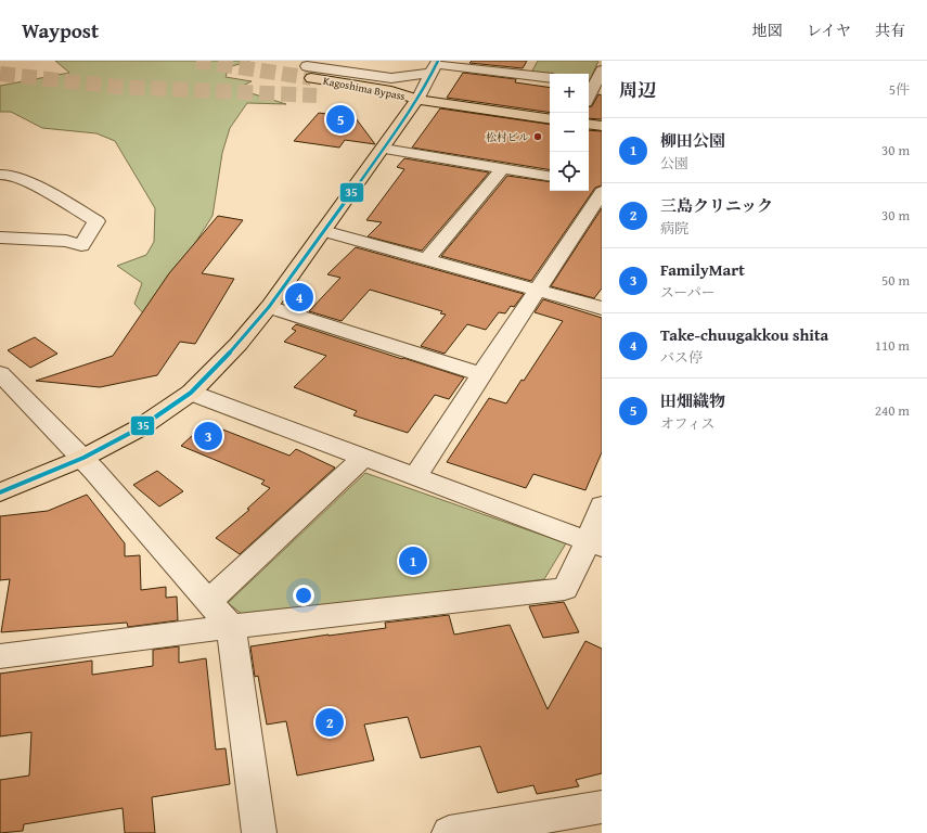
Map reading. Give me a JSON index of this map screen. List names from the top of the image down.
{
  "streets": {
    "main road": ["Kagoshima Bypass"]
  },
  "places": ["松村ビル"],
  "lines": ["transit line 35"],
  "page": {
    "header": "Waypost",
    "nav": ["地図", "レイヤ", "共有"],
    "heading": ["周辺", "5件"],
    "map_buttons": ["+", "−"],
    "pins": [
      "5",
      "4",
      "3",
      "1",
      "2"
    ],
    "list": [
      {
        "mark": "1",
        "name": "柳田公園",
        "note": "公園",
        "value": "30 m"
      },
      {
        "mark": "2",
        "name": "三島クリニック",
        "note": "病院",
        "value": "30 m"
      },
      {
        "mark": "3",
        "name": "FamilyMart",
        "note": "スーパー",
        "value": "50 m"
      },
      {
        "mark": "4",
        "name": "Take-chuugakkou shita",
        "note": "バス停",
        "value": "110 m"
      },
      {
        "mark": "5",
        "name": "田畑織物",
        "note": "オフィス",
        "value": "240 m"
      }
    ]
  }
}
